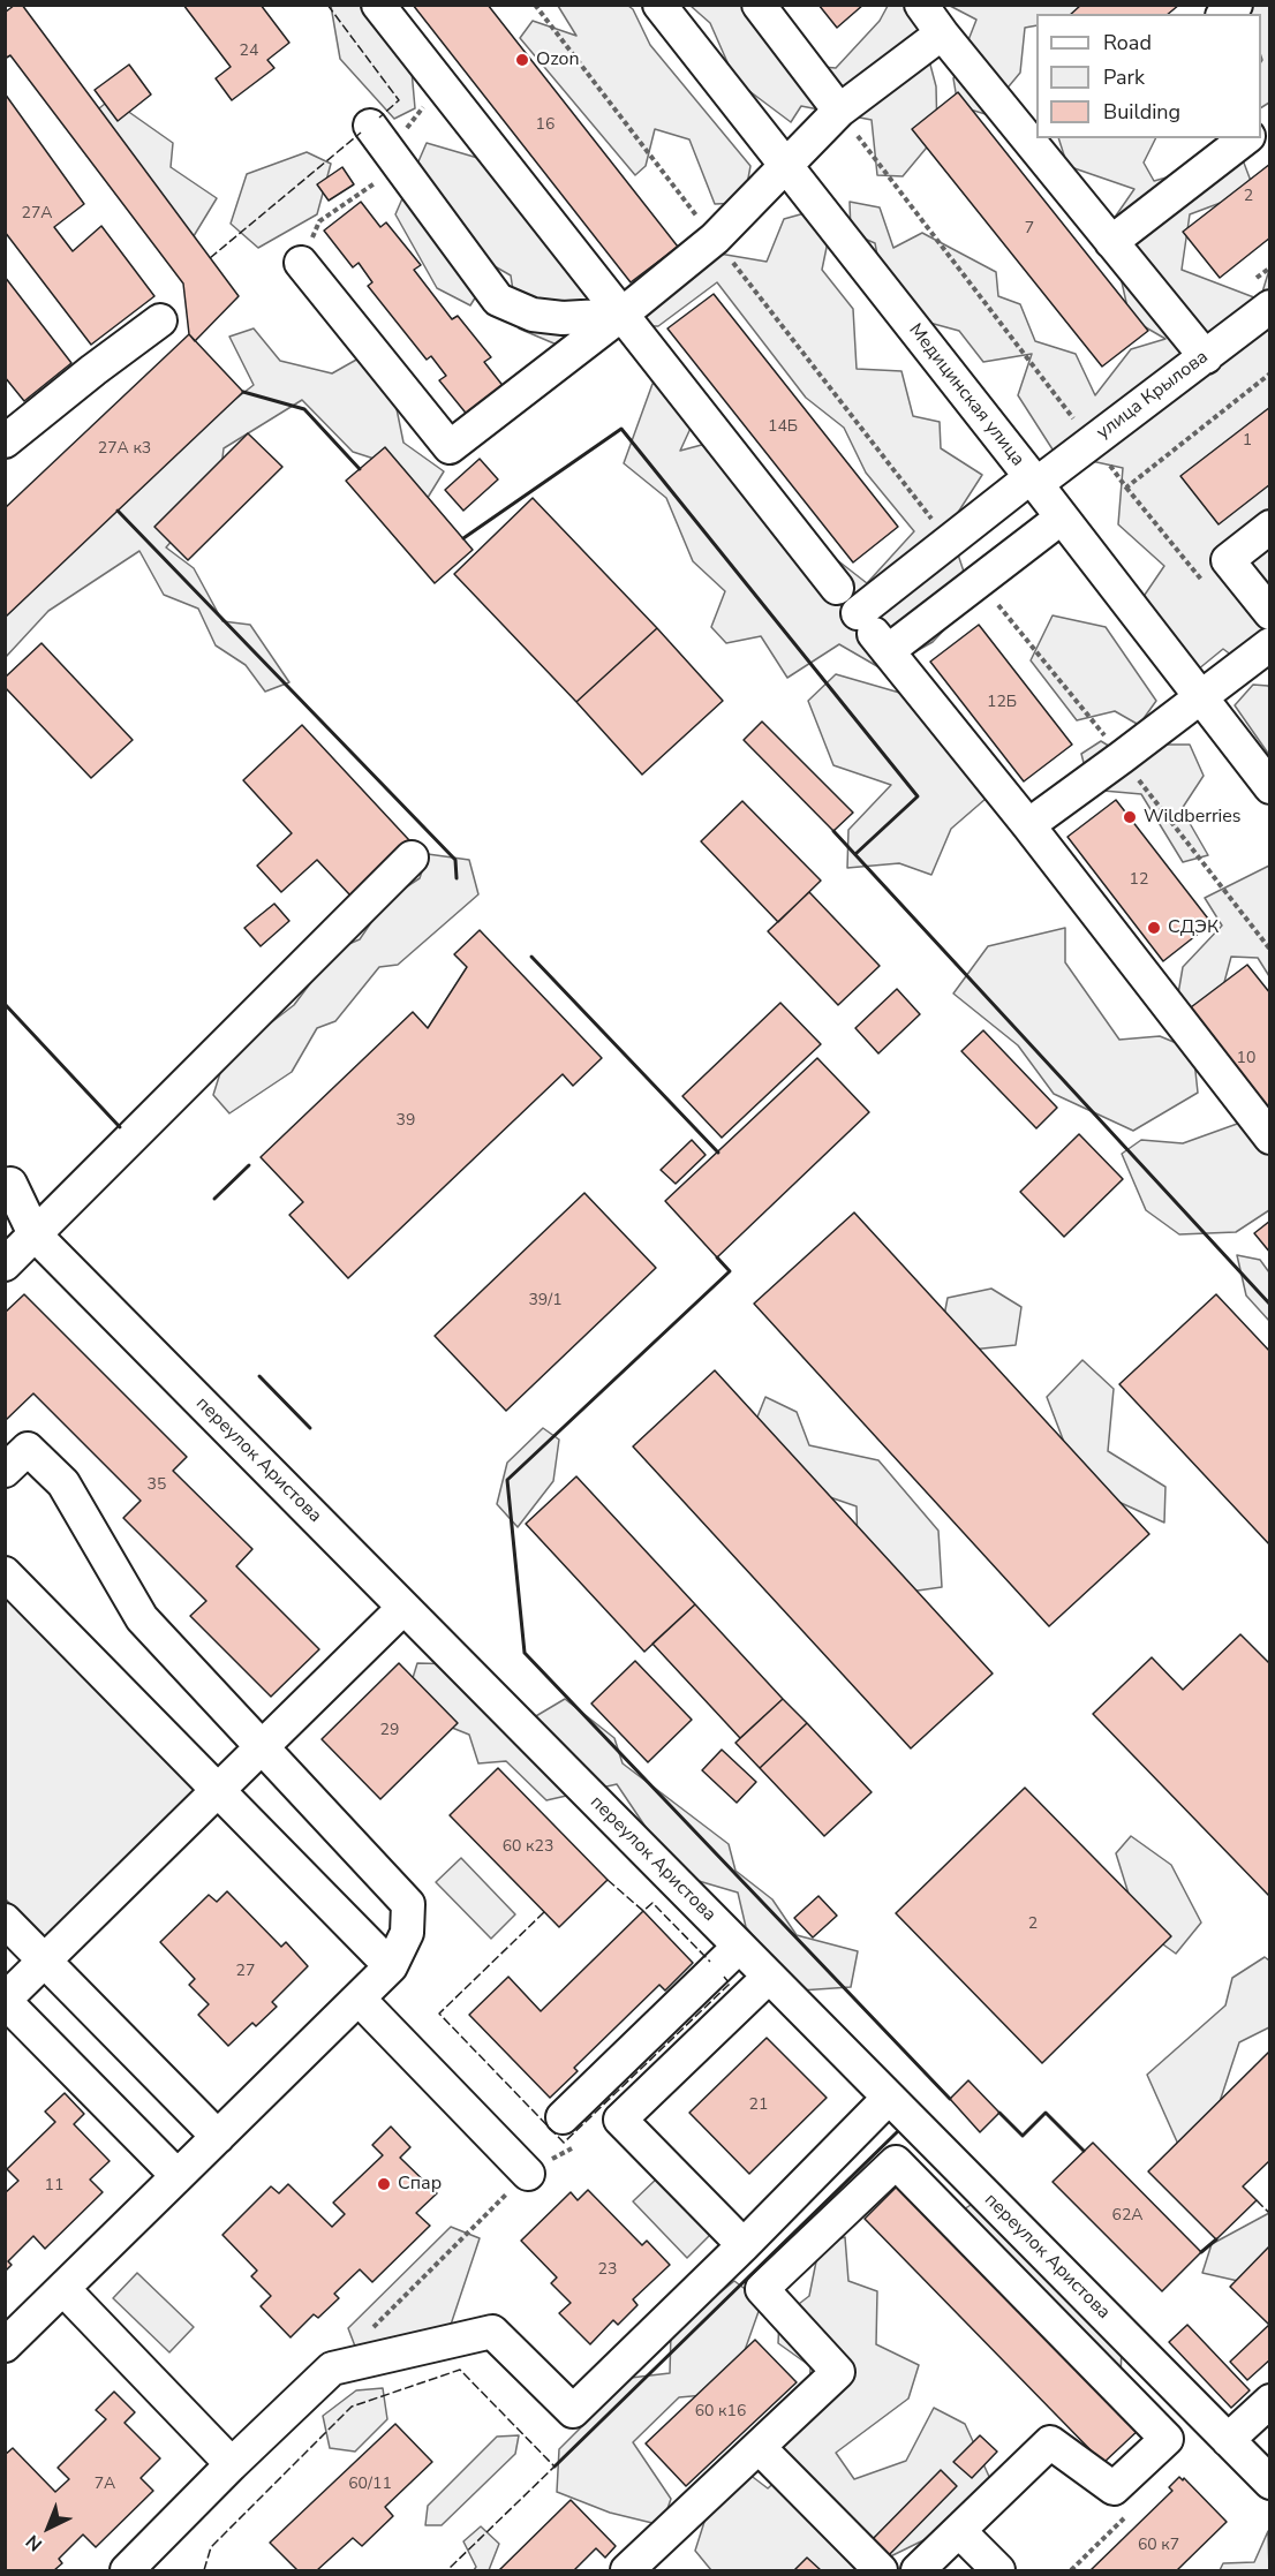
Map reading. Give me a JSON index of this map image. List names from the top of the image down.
{
  "streets": {
    "street": ["Медицинская улица", "улица Крылова", "переулок Аристова"]
  },
  "crossings": [
    ["Медицинская улица", "улица Крылова"]
  ],
  "places": [
    "Ozon",
    "Wildberries",
    "СДЭК",
    "Спар"
  ],
  "house_numbers": [
    "24",
    "16",
    "2",
    "27А",
    "7",
    "14Б",
    "1",
    "27А к3",
    "12Б",
    "12",
    "10",
    "39",
    "39/1",
    "35",
    "29",
    "60 к23",
    "2",
    "27",
    "21",
    "11",
    "62А",
    "23",
    "60 к16",
    "7А",
    "60/11",
    "60 к7"
  ],
  "legend": ["Road", "Park", "Building"],
  "north": "bottom left"
}
